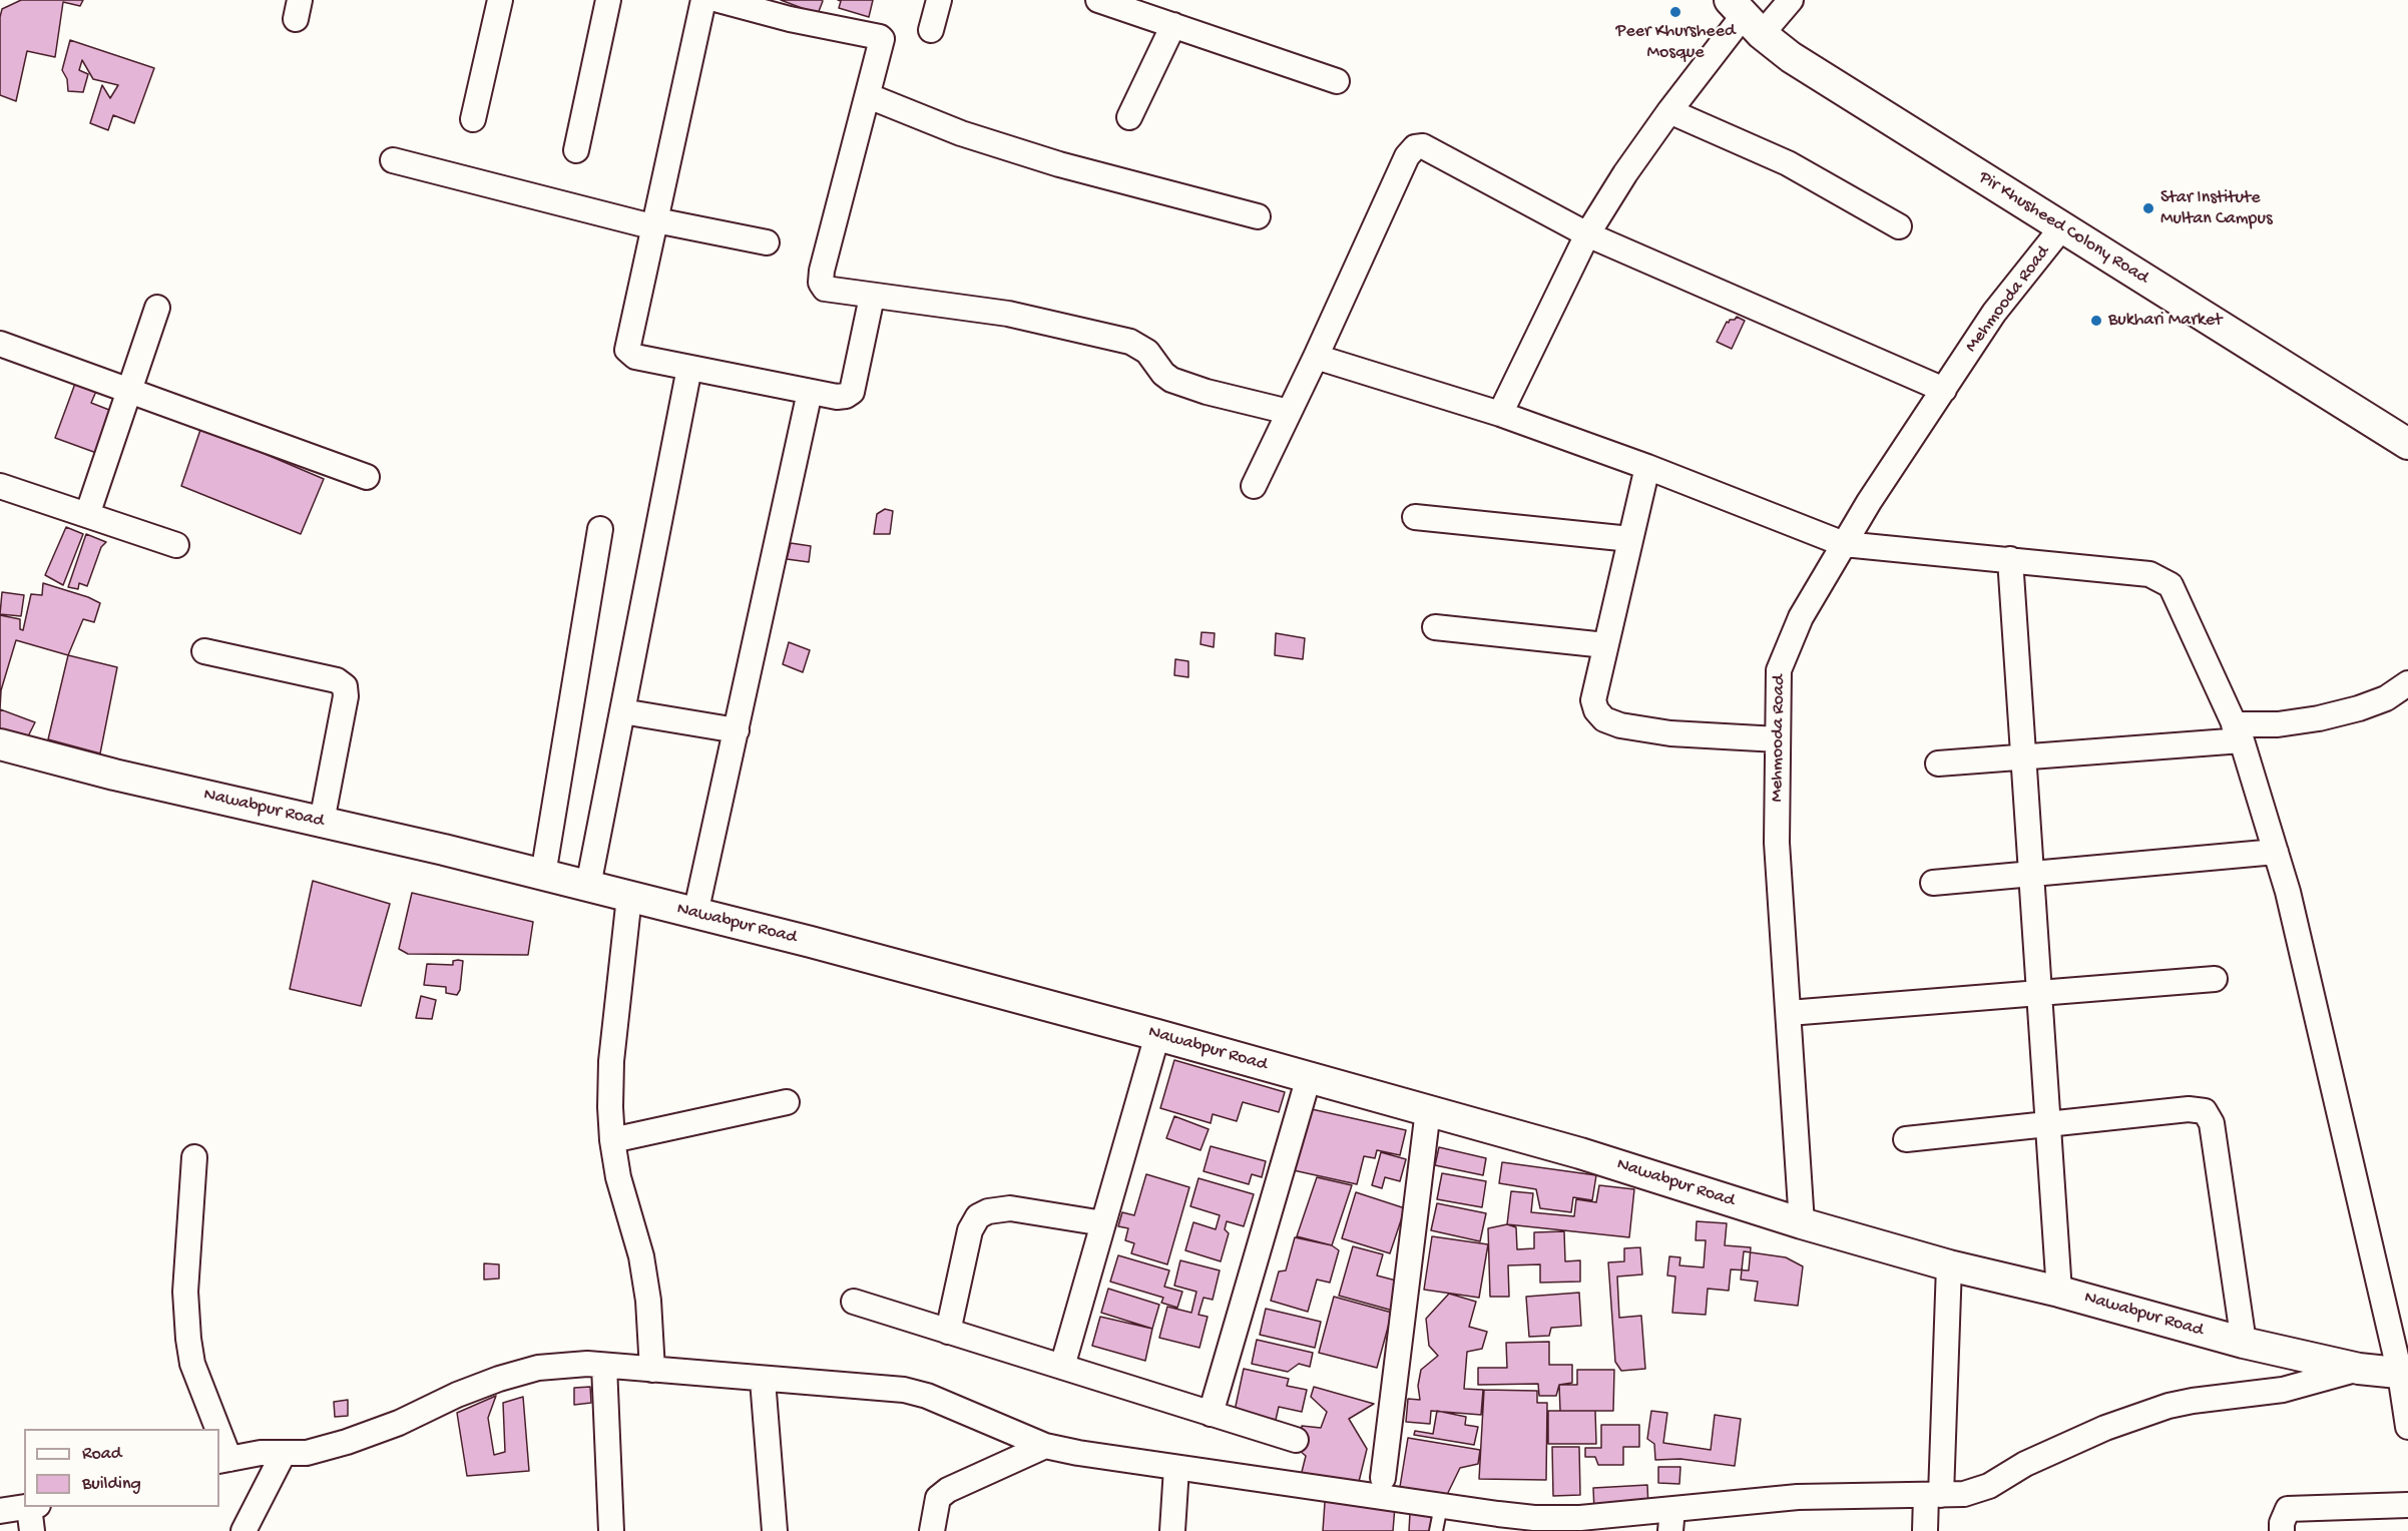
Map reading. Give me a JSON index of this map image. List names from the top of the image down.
{
  "streets": {
    "street": ["Pir Khusheed Colony Road", "Mehmooda Road", "Nawabpur Road"]
  },
  "crossings": [
    ["Pir Khusheed Colony Road", "Mehmooda Road"],
    ["Mehmooda Road", "Nawabpur Road"]
  ],
  "places": ["Peer Khursheed Mosque", "Star Institute Multan Campus", "Bukhari Market"],
  "legend": ["Road", "Building"]
}
